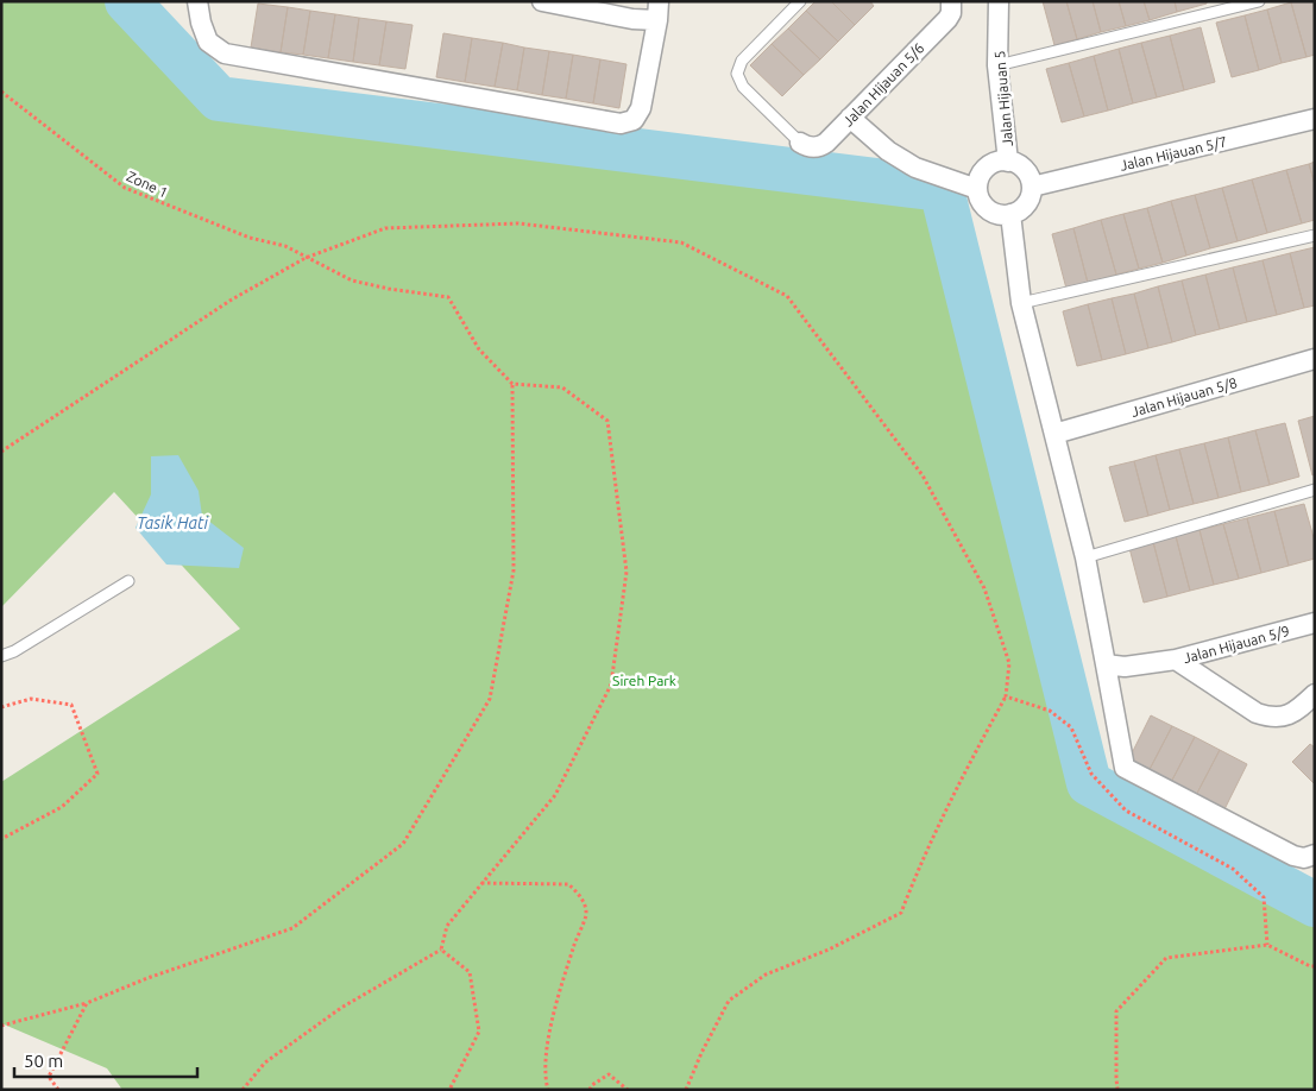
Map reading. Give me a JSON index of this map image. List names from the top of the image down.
{
  "streets": {
    "street": [
      "Jalan Hijauan 5/6",
      "Jalan Hijauan 5",
      "Jalan Hijauan 5/7",
      "Jalan Hijauan 5/8",
      "Jalan Hijauan 5/9"
    ],
    "path": ["Zone 1"]
  },
  "crossings": [
    ["Jalan Hijauan 5", "Jalan Hijauan 5/7"]
  ],
  "water": ["Tasik Hati"],
  "parks": ["Sireh Park"],
  "scale_bar": "50 m"
}
